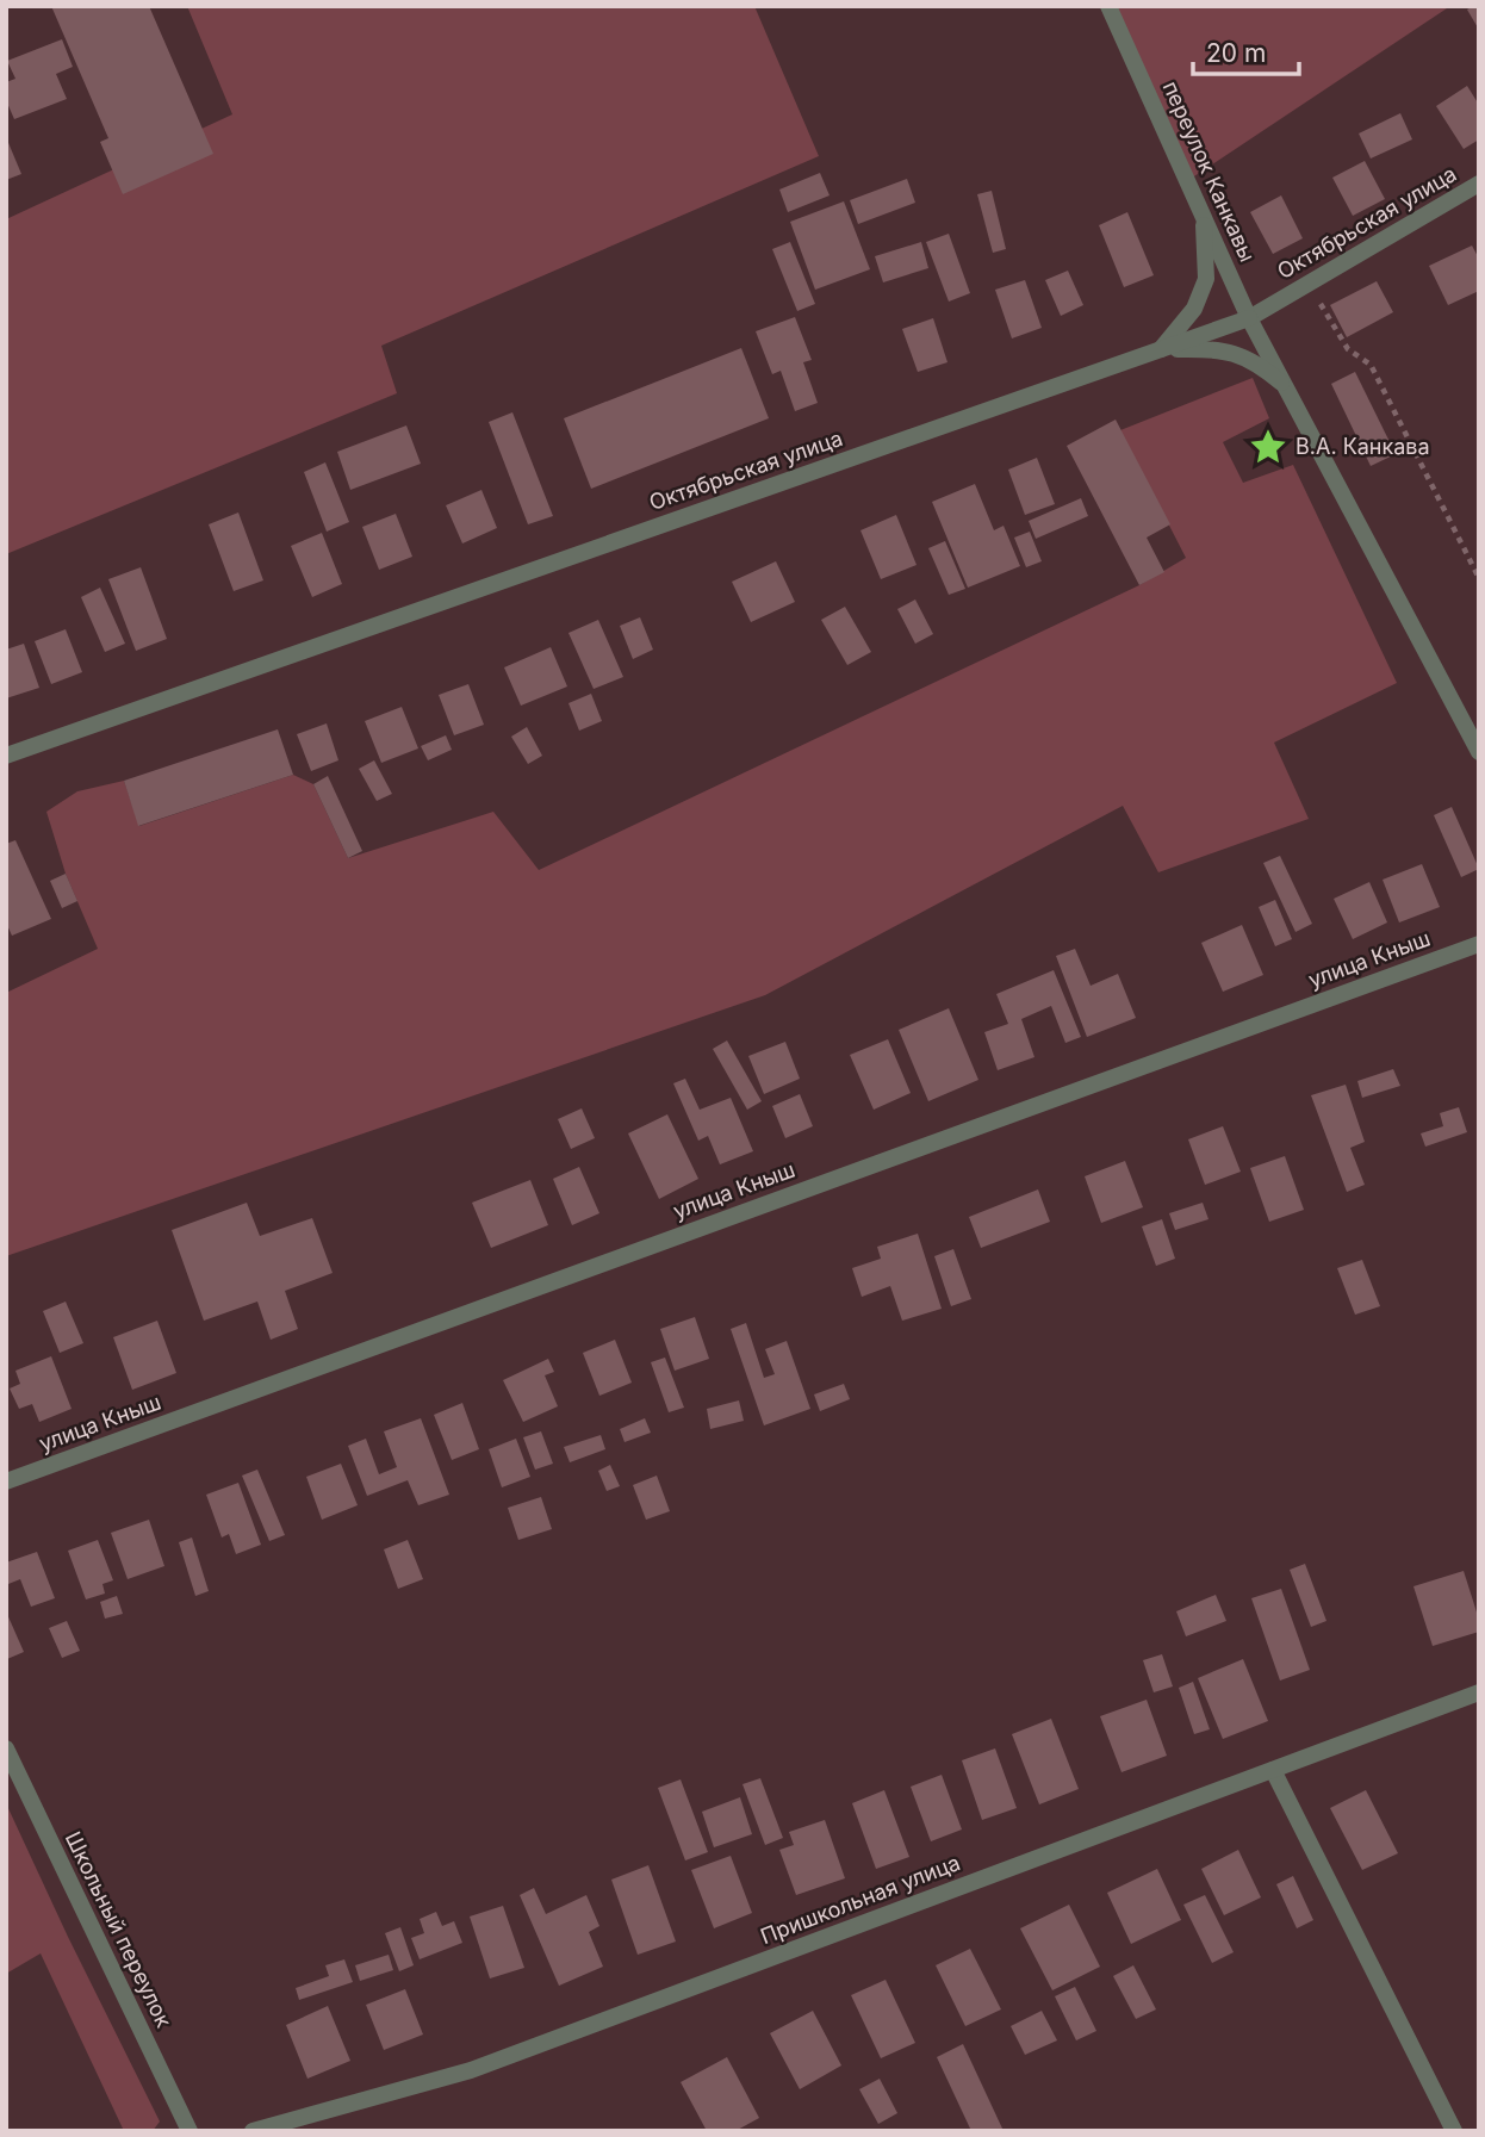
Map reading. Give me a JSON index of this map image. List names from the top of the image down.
{
  "streets": {
    "street": [
      "переулок Канкавы",
      "Октябрьская улица",
      "улица Кныш",
      "Пришкольная улица",
      "Школьный переулок"
    ]
  },
  "crossings": [
    ["переулок Канкавы", "Октябрьская улица"]
  ],
  "places": {
    "place": ["В.А. Канкава"]
  },
  "scale_bar": "20 m"
}
